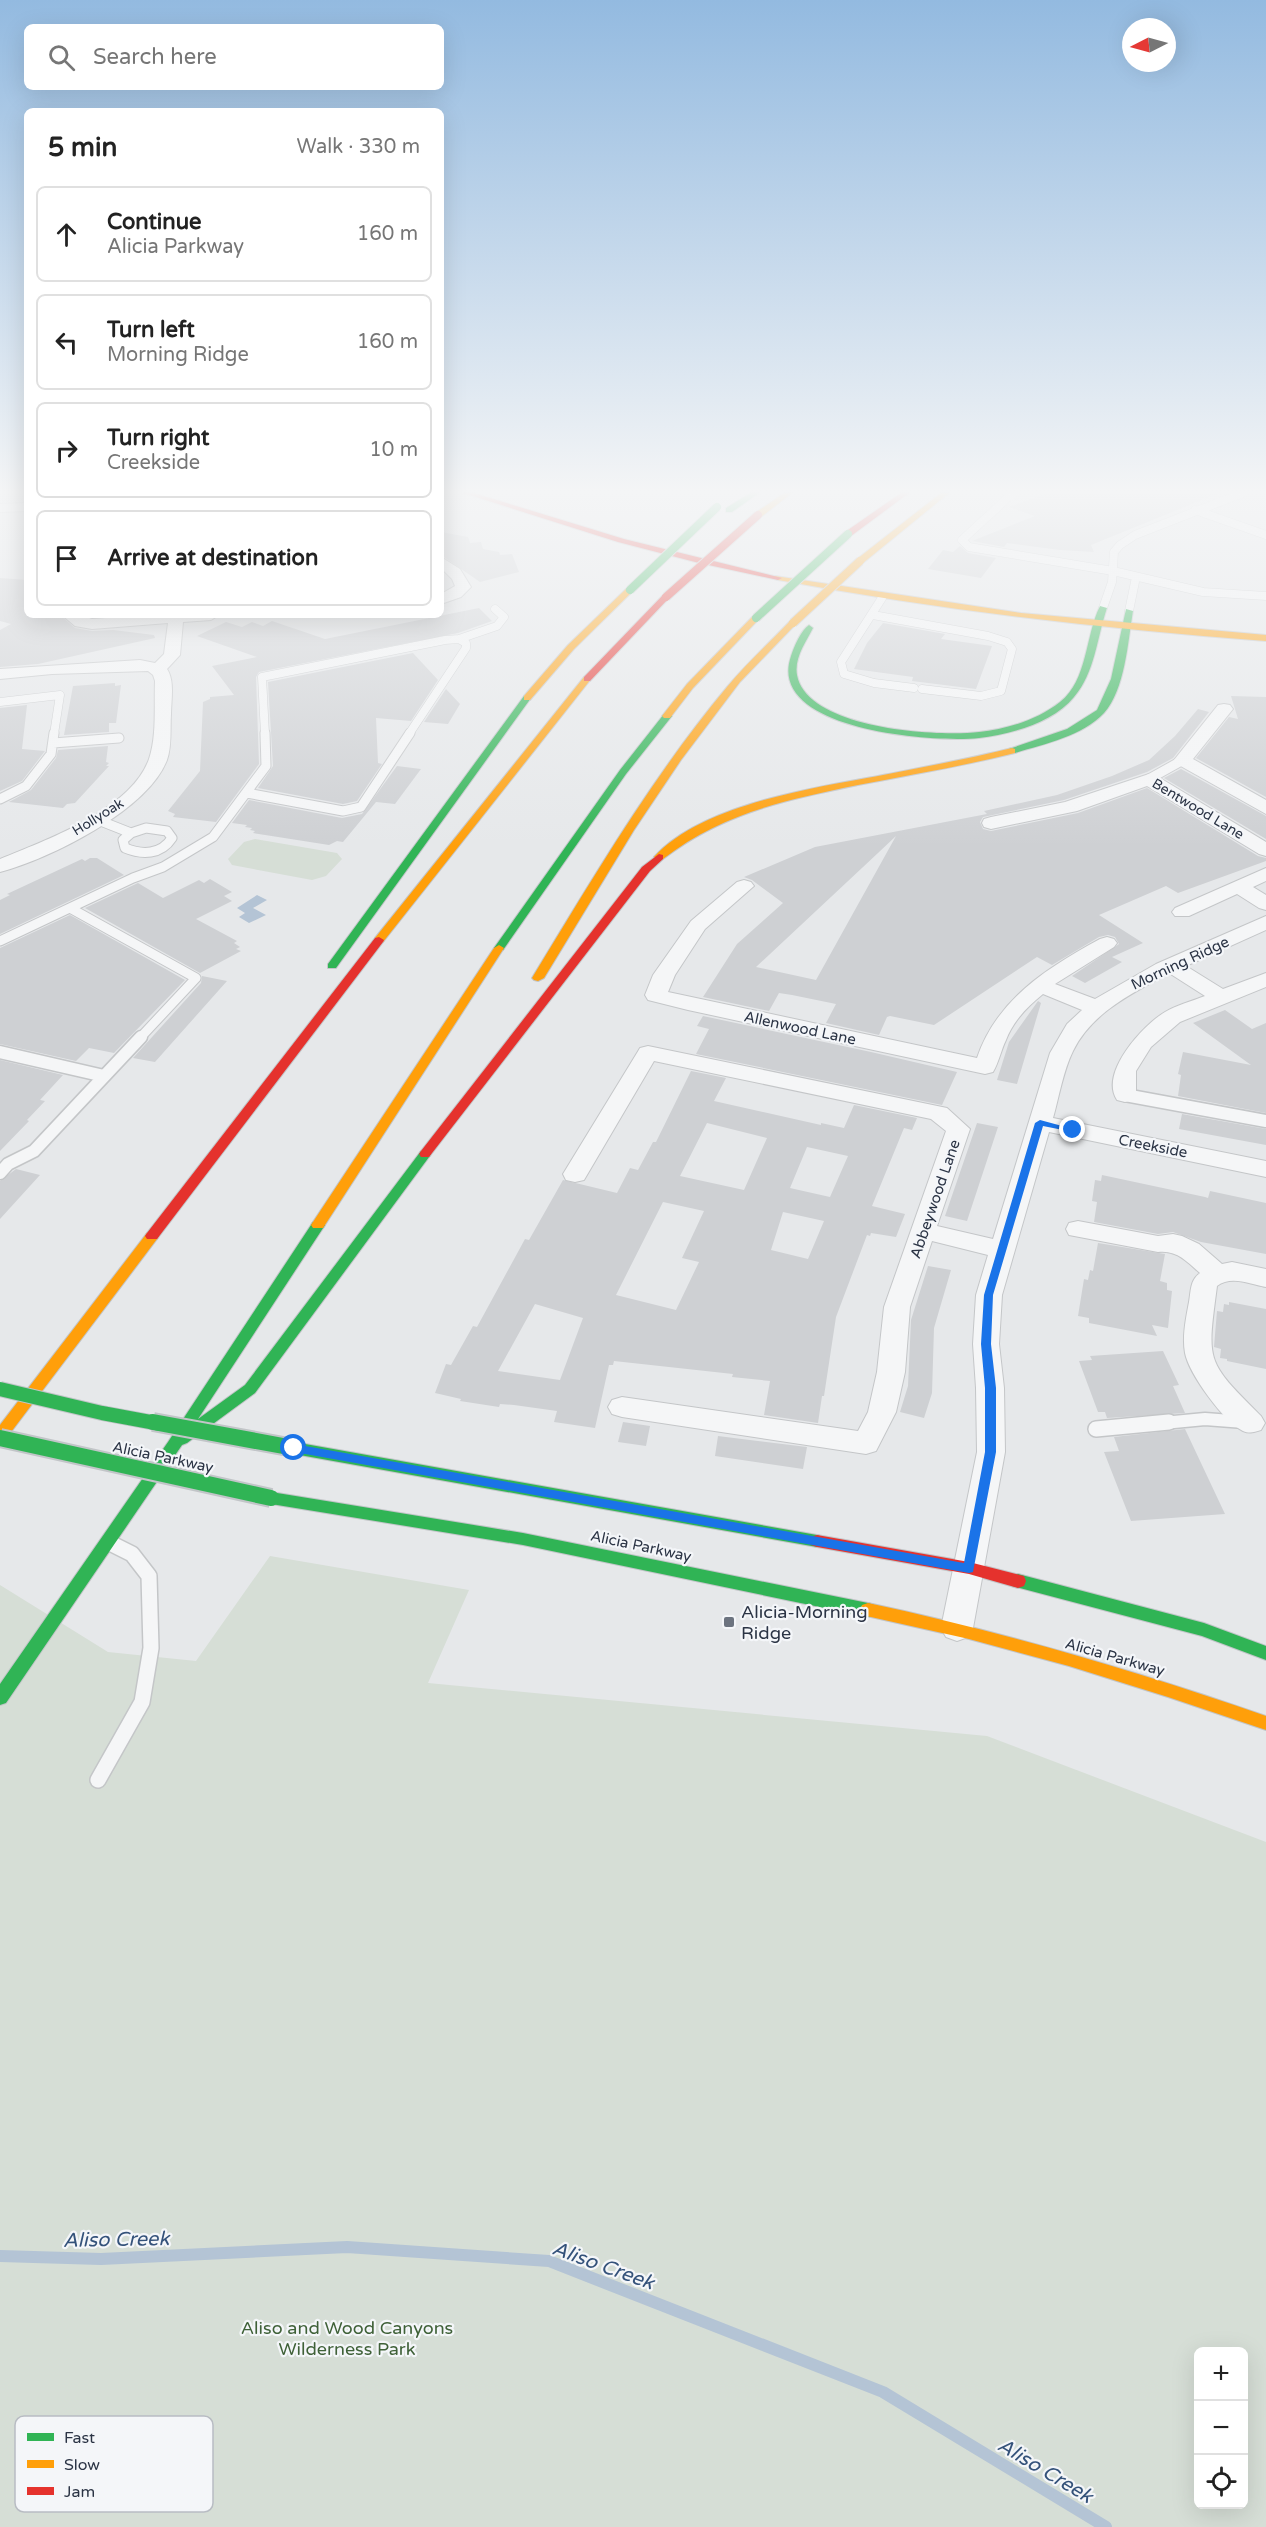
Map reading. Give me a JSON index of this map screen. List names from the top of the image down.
{
  "streets": {
    "main road": ["Alicia Parkway"],
    "street": [
      "Bentwood Lane",
      "Hollyoak",
      "Morning Ridge",
      "Allenwood Lane",
      "Creekside",
      "Abbeywood Lane"
    ]
  },
  "crossings": [
    ["Morning Ridge", "Creekside"],
    ["Morning Ridge", "Alicia Parkway"]
  ],
  "water": ["Aliso Creek"],
  "parks": ["Aliso and Wood Canyons Wilderness Park"],
  "places": {
    "transit": ["Alicia-Morning Ridge"]
  },
  "legend": ["Fast", "Slow", "Jam"],
  "north": "left",
  "page": {
    "search": "Search here",
    "heading": ["5 min", "Walk · 330 m"],
    "list": [
      ["Continue", "Alicia Parkway", "160 m"],
      ["Turn left", "Morning Ridge", "160 m"],
      ["Turn right", "Creekside", "10 m"],
      "Arrive at destination"
    ],
    "map_buttons": ["+", "−"]
  }
}
